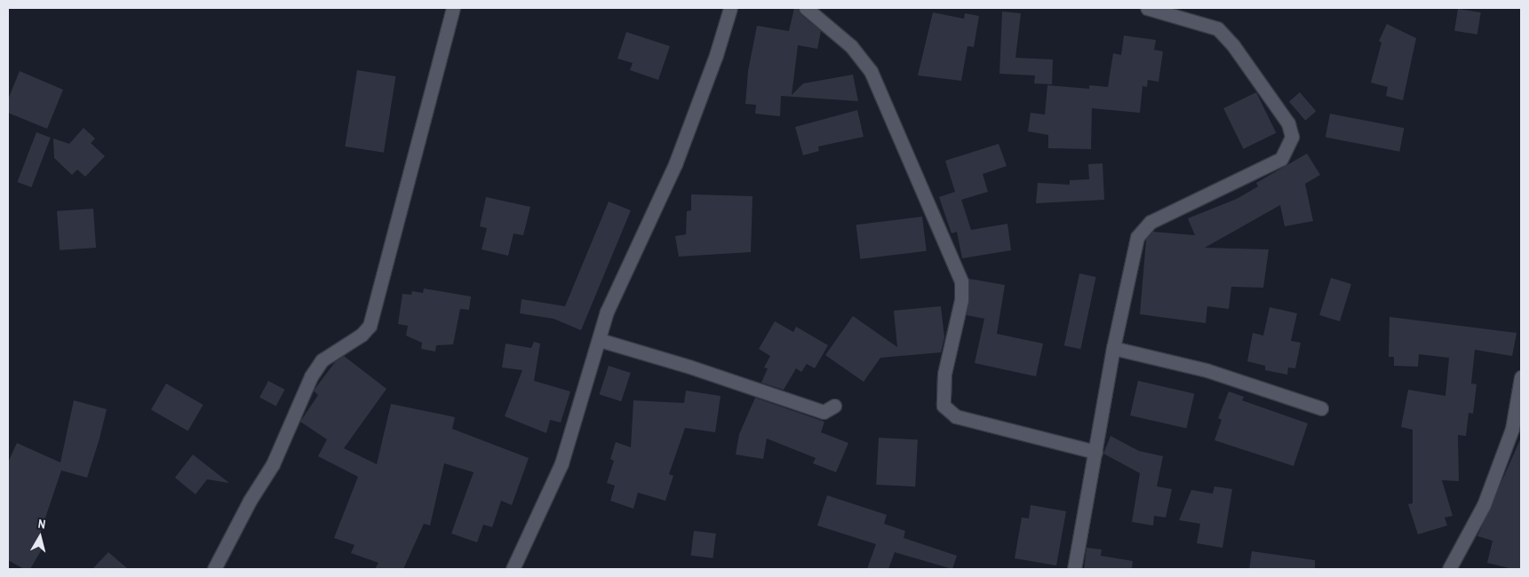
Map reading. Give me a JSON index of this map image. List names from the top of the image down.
{
  "north": "top"
}
